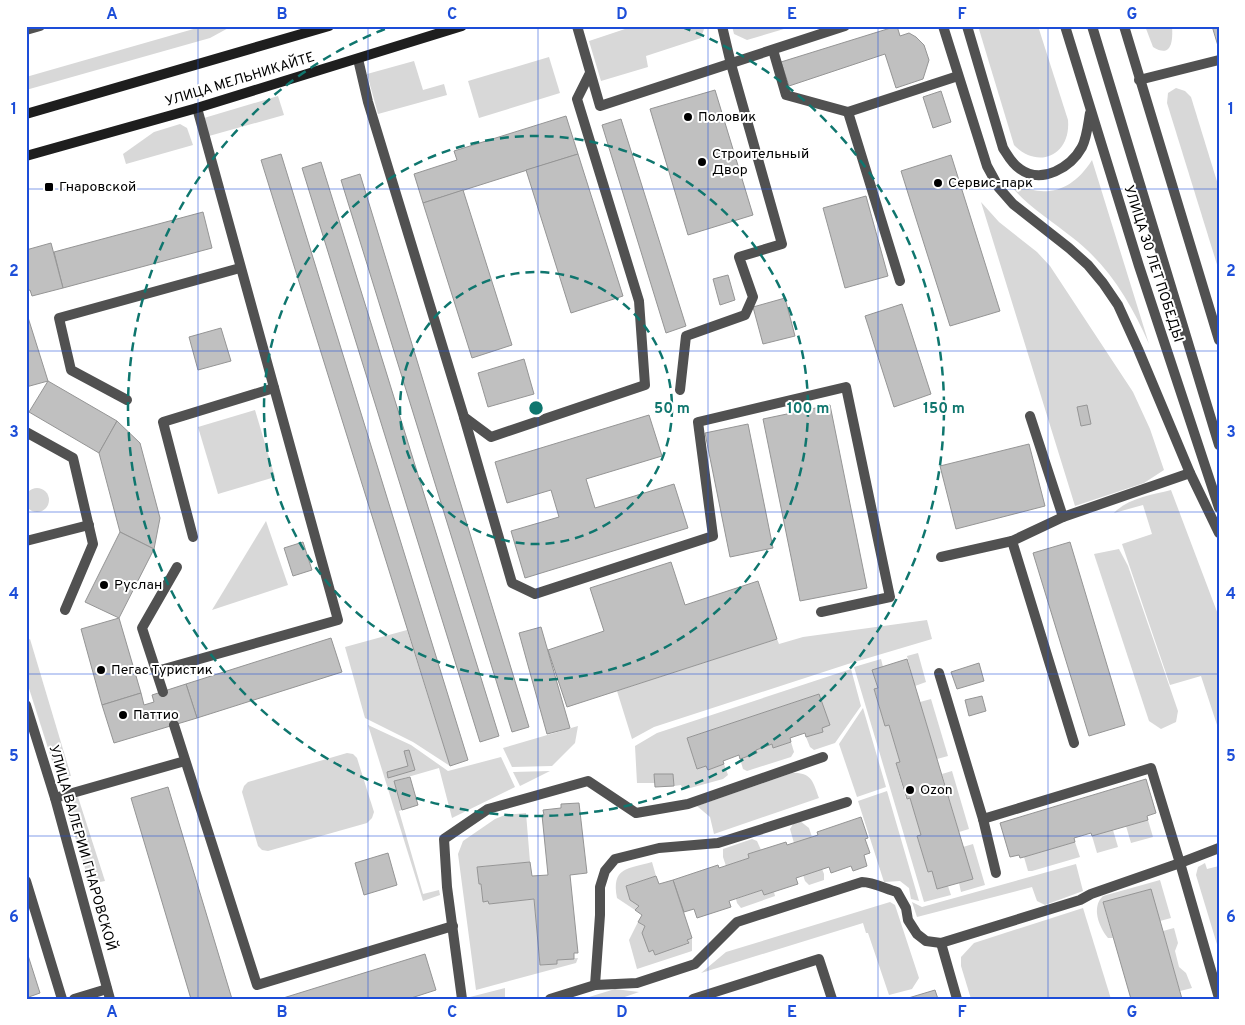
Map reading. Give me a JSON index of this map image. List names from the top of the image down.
{
  "streets": {
    "main road": ["УЛИЦА МЕЛЬНИКАЙТЕ"],
    "street": ["УЛИЦА 30 ЛЕТ ПОБЕДЫ", "УЛИЦА ВАЛЕРИИ ГНАРОВСКОЙ"]
  },
  "places": {
    "other": [
      "Половик",
      "Строительный Двор",
      "Сервис-парк",
      "Руслан",
      "Пегас Туристик",
      "Паттио",
      "Ozon"
    ],
    "transit": ["Гнаровской"]
  },
  "grid": {
    "columns": [
      "A",
      "B",
      "C",
      "D",
      "E",
      "F",
      "G"
    ],
    "rows": [
      "1",
      "2",
      "3",
      "4",
      "5",
      "6"
    ]
  },
  "rings": ["50 m", "100 m", "150 m"]
}
